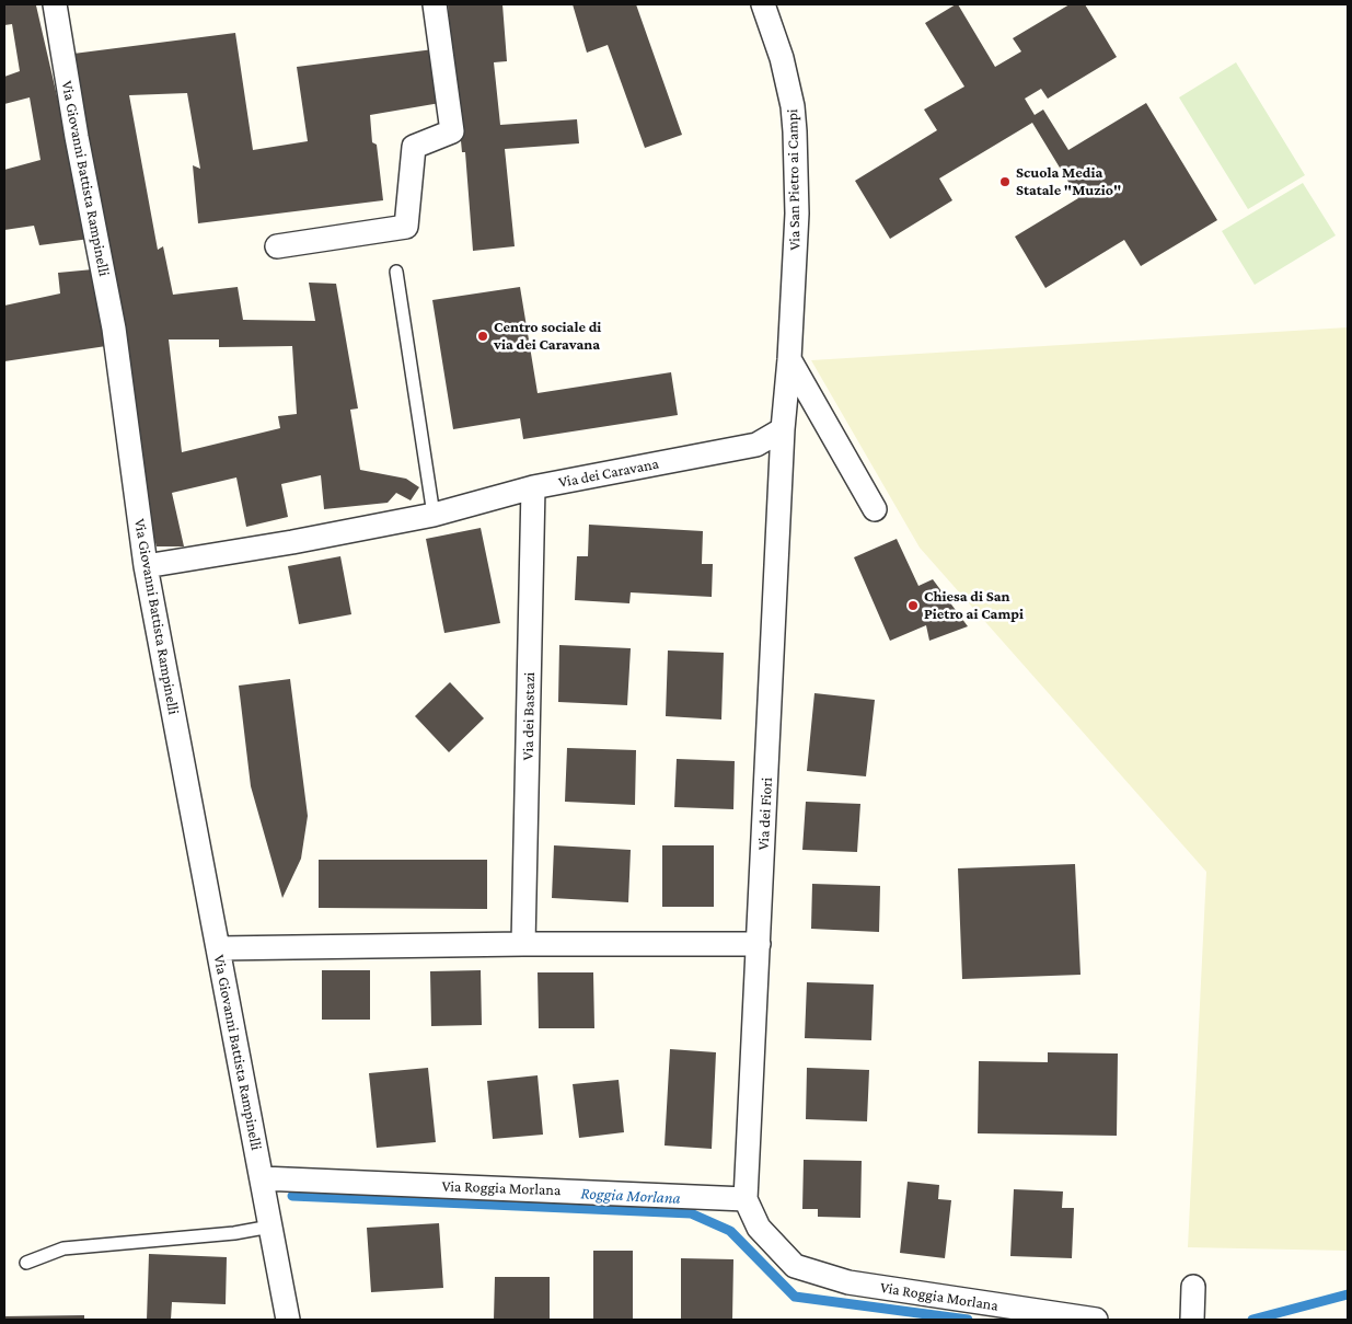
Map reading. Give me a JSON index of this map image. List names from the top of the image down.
{
  "streets": {
    "street": [
      "Via Giovanni Battista Rampinelli",
      "Via San Pietro ai Campi",
      "Via dei Caravana",
      "Via dei Bastazi",
      "Via dei Fiori",
      "Via Roggia Morlana"
    ]
  },
  "crossings": [
    ["Via Giovanni Battista Rampinelli", "Via dei Caravana"],
    ["Via Giovanni Battista Rampinelli", "Via Roggia Morlana"],
    ["Via San Pietro ai Campi", "Via dei Caravana"],
    ["Via San Pietro ai Campi", "Via dei Fiori"],
    ["Via dei Caravana", "Via dei Bastazi"],
    ["Via dei Caravana", "Via dei Fiori"],
    ["Via dei Fiori", "Via Roggia Morlana"]
  ],
  "water": ["Roggia Morlana"],
  "places": ["Scuola Media Statale \"Muzio\"", "Centro sociale di via dei Caravana", "Chiesa di San Pietro ai Campi"]
}
